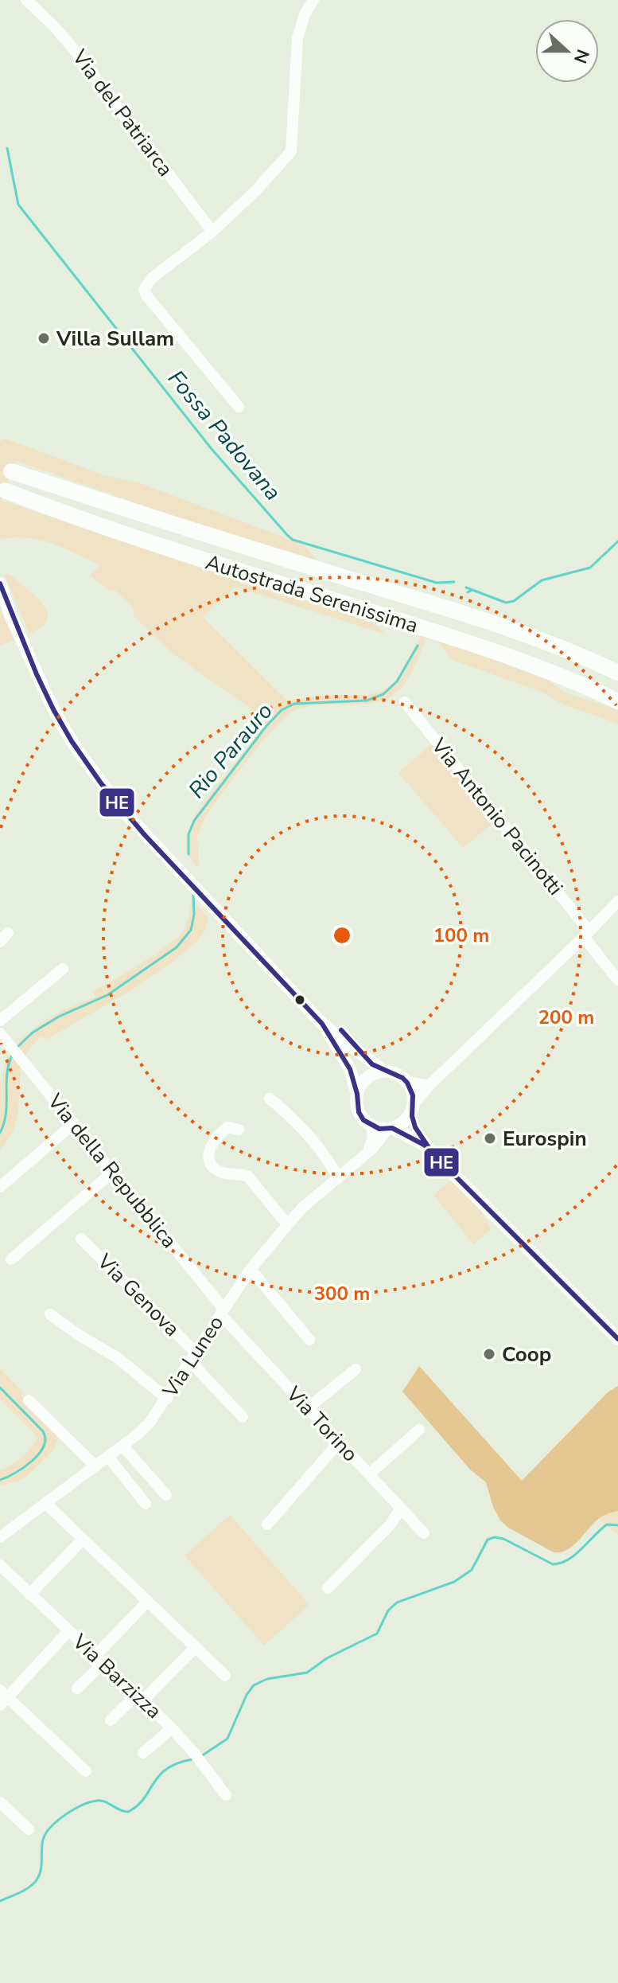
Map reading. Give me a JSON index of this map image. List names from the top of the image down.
{
  "streets": {
    "highway": ["Autostrada Serenissima"],
    "street": [
      "Via del Patriarca",
      "Via Antonio Pacinotti",
      "Via della Repubblica",
      "Via Genova",
      "Via Luneo",
      "Via Torino",
      "Via Barzizza"
    ]
  },
  "crossings": [
    ["Via della Repubblica", "Via Luneo"],
    ["Via della Repubblica", "Via Torino"],
    ["Via Genova", "Via Luneo"],
    ["Via Luneo", "Via Torino"]
  ],
  "water": ["Fossa Padovana", "Rio Parauro"],
  "places": ["Villa Sullam", "Eurospin", "Coop"],
  "lines": ["transit line HE"],
  "north": "right",
  "rings": ["100 m", "200 m", "300 m"]
}
